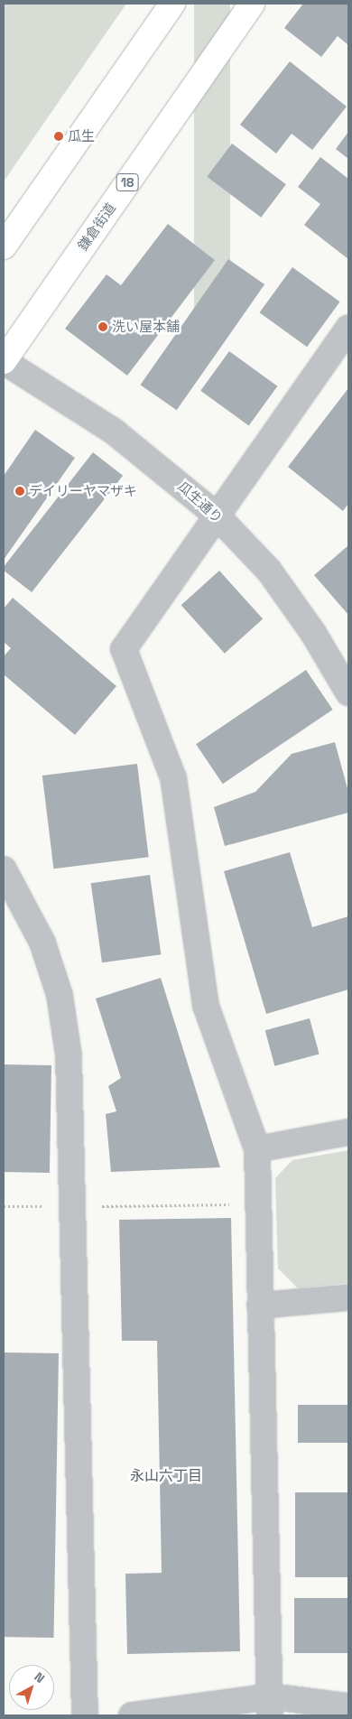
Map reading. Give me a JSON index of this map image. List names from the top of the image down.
{
  "streets": {
    "main road": ["18", "鎌倉街道"],
    "street": ["瓜生通り"]
  },
  "crossings": [
    ["鎌倉街道", "瓜生通り"]
  ],
  "districts": ["永山六丁目"],
  "places": ["瓜生", "洗い屋本舗", "デイリーヤマザキ"],
  "north": "top right"
}
